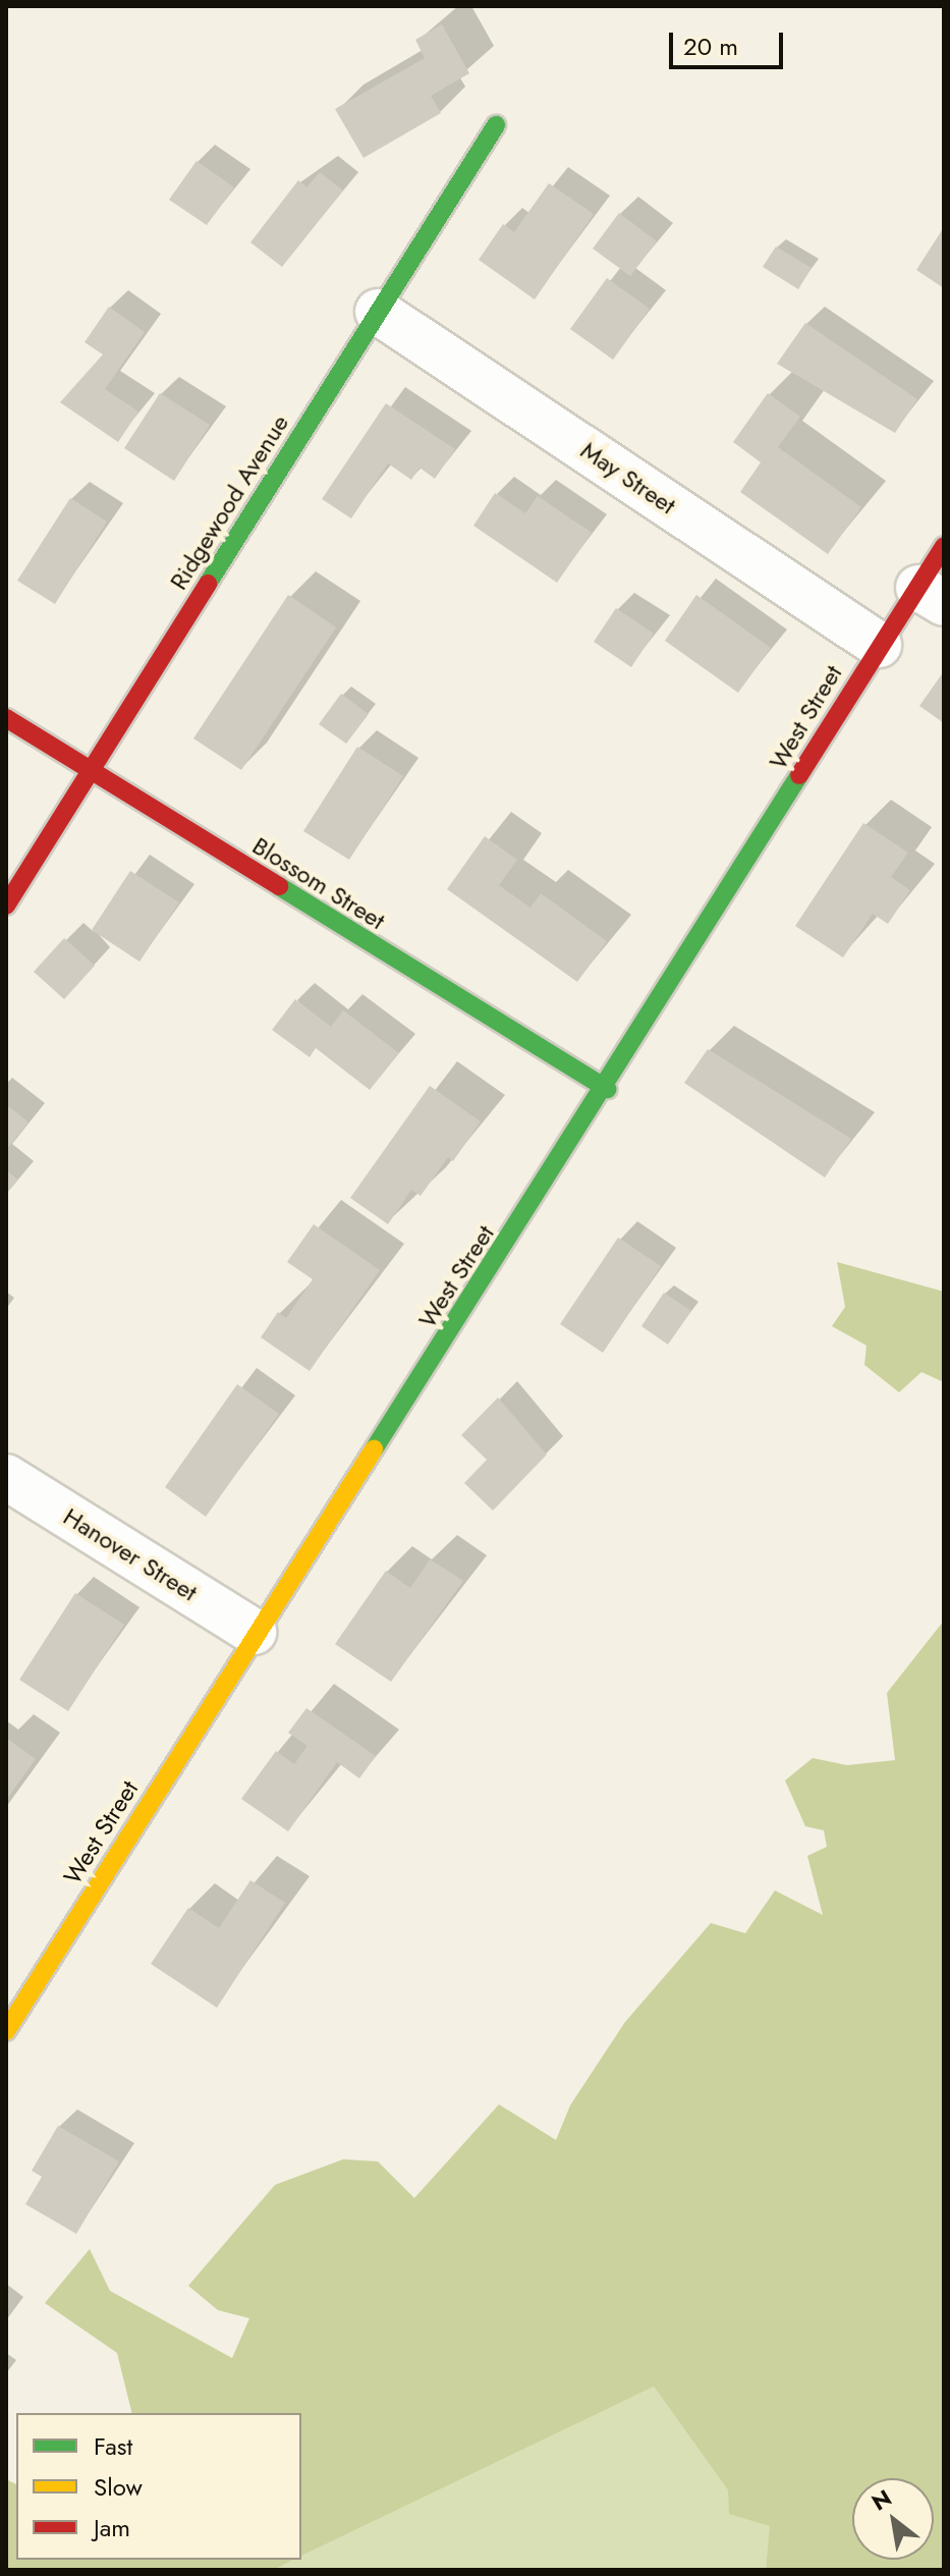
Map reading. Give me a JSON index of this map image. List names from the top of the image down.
{
  "streets": {
    "street": [
      "May Street",
      "Ridgewood Avenue",
      "West Street",
      "Blossom Street",
      "Hanover Street"
    ]
  },
  "crossings": [
    ["May Street", "Ridgewood Avenue"],
    ["May Street", "West Street"],
    ["Ridgewood Avenue", "Blossom Street"],
    ["West Street", "Blossom Street"],
    ["West Street", "Hanover Street"]
  ],
  "legend": ["Fast", "Slow", "Jam"],
  "scale_bar": "20 m",
  "north": "top left"
}
